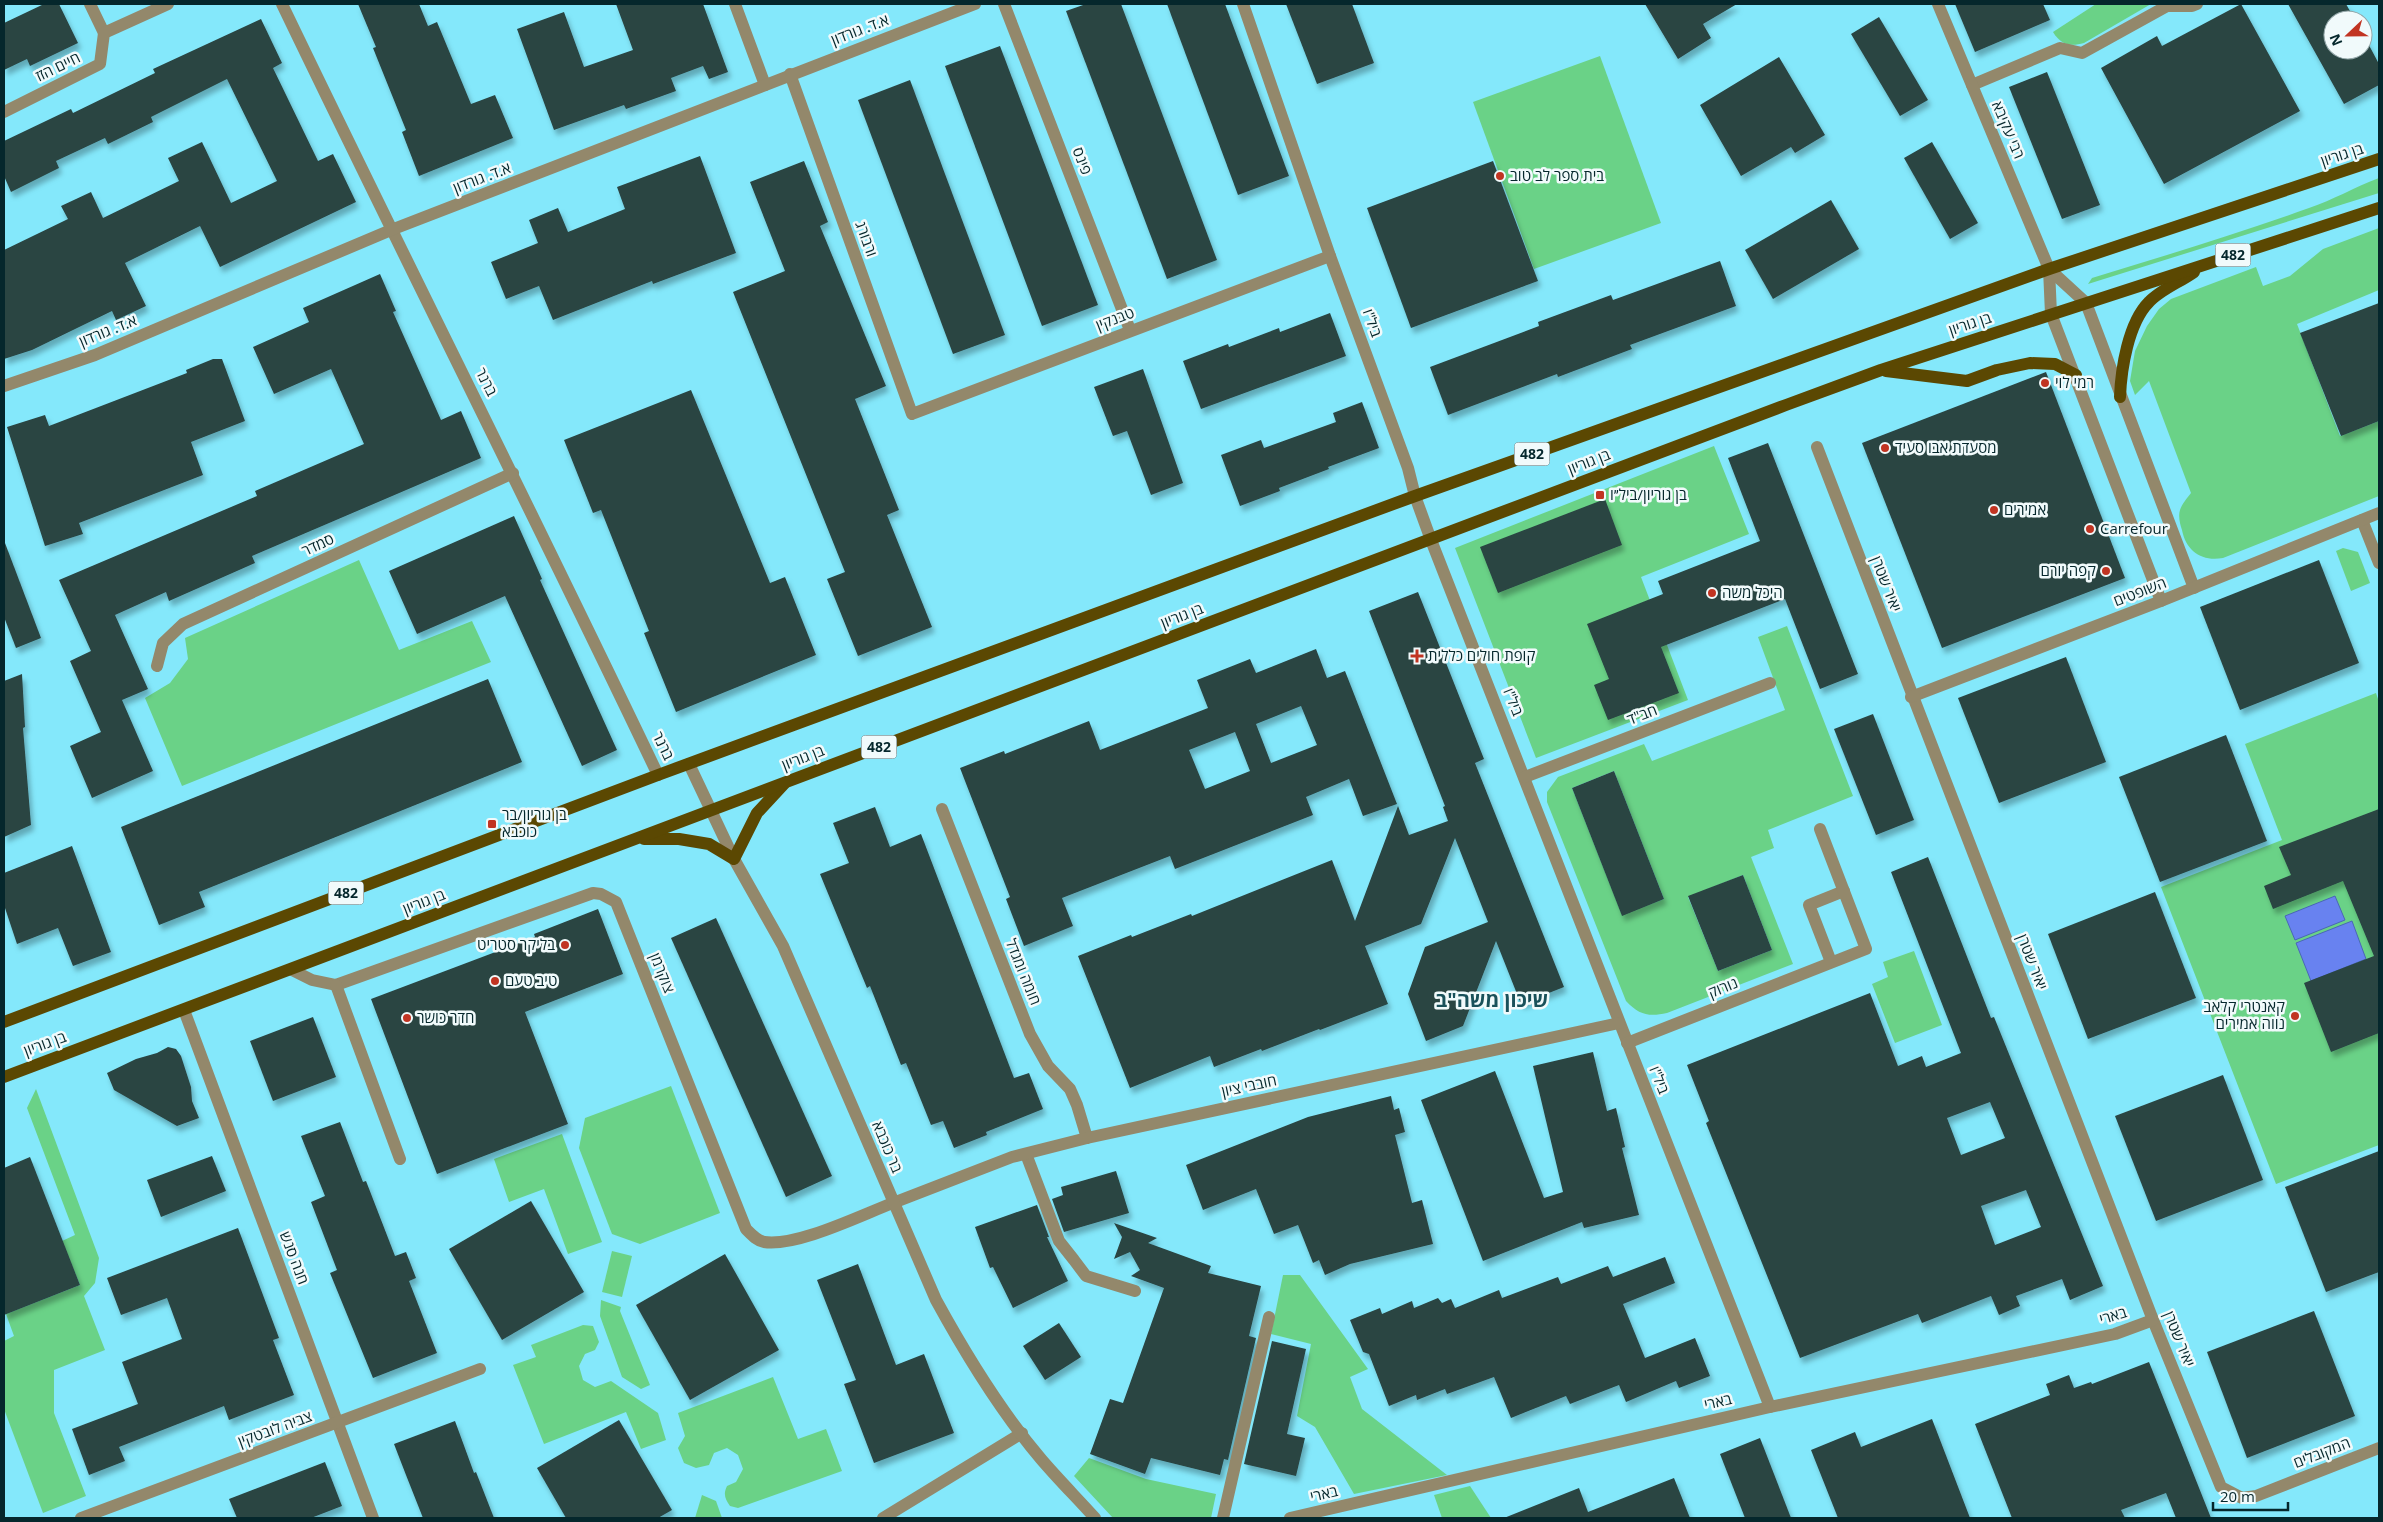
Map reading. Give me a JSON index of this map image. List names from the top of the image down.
{
  "streets": {
    "main road": ["בן גוריון", "482"],
    "street": [
      "א.ד. גורדון",
      "חיים הזז",
      "רבי עקיבא",
      "פינס",
      "ורבורג",
      "טבנקין",
      "ביל\"ו",
      "ברנר",
      "סמדר",
      "יאיר שטרן",
      "השופטים",
      "חב\"ד",
      "חומה ומגדל",
      "צוקרמן",
      "נורוק",
      "חובבי ציון",
      "בר כוכבא",
      "חנה סנש",
      "בארי",
      "צביה לובטקין",
      "המקובלים"
    ]
  },
  "crossings": [
    ["א.ד. גורדון", "ורבורג"],
    ["א.ד. גורדון", "ברנר"],
    ["רבי עקיבא", "בן גוריון"],
    ["בן גוריון", "ביל\"ו"],
    ["בן גוריון", "ברנר"],
    ["בן גוריון", "בר כוכבא"],
    ["בן גוריון", "חנה סנש"],
    ["פינס", "טבנקין"],
    ["ורבורג", "טבנקין"],
    ["טבנקין", "ביל\"ו"],
    ["ביל\"ו", "חב\"ד"],
    ["ביל\"ו", "נורוק"],
    ["ביל\"ו", "חובבי ציון"],
    ["ביל\"ו", "בארי"],
    ["ברנר", "סמדר"],
    ["יאיר שטרן", "השופטים"],
    ["יאיר שטרן", "בארי"],
    ["יאיר שטרן", "המקובלים"],
    ["חומה ומגדל", "חובבי ציון"],
    ["צוקרמן", "חובבי ציון"],
    ["צוקרמן", "בר כוכבא"],
    ["חובבי ציון", "בר כוכבא"],
    ["חנה סנש", "צביה לובטקין"]
  ],
  "districts": ["שיכון משה\"ב"],
  "places": {
    "other": [
      "בית ספר לב טוב",
      "רמי לוי",
      "מסעדת אבו סעיד",
      "אמירים",
      "Carrefour",
      "קפה יורם",
      "היכל משה",
      "בליקר סטריט",
      "טיב טעם",
      "קאנטרי קלאב נווה אמירים",
      "חדר כושר"
    ],
    "transit": ["בן גוריון/ביל״ו", "בן גוריון/בר כוכבא"],
    "health": ["קופת חולים כללית"]
  },
  "scale_bar": "20 m",
  "north": "left"
}
